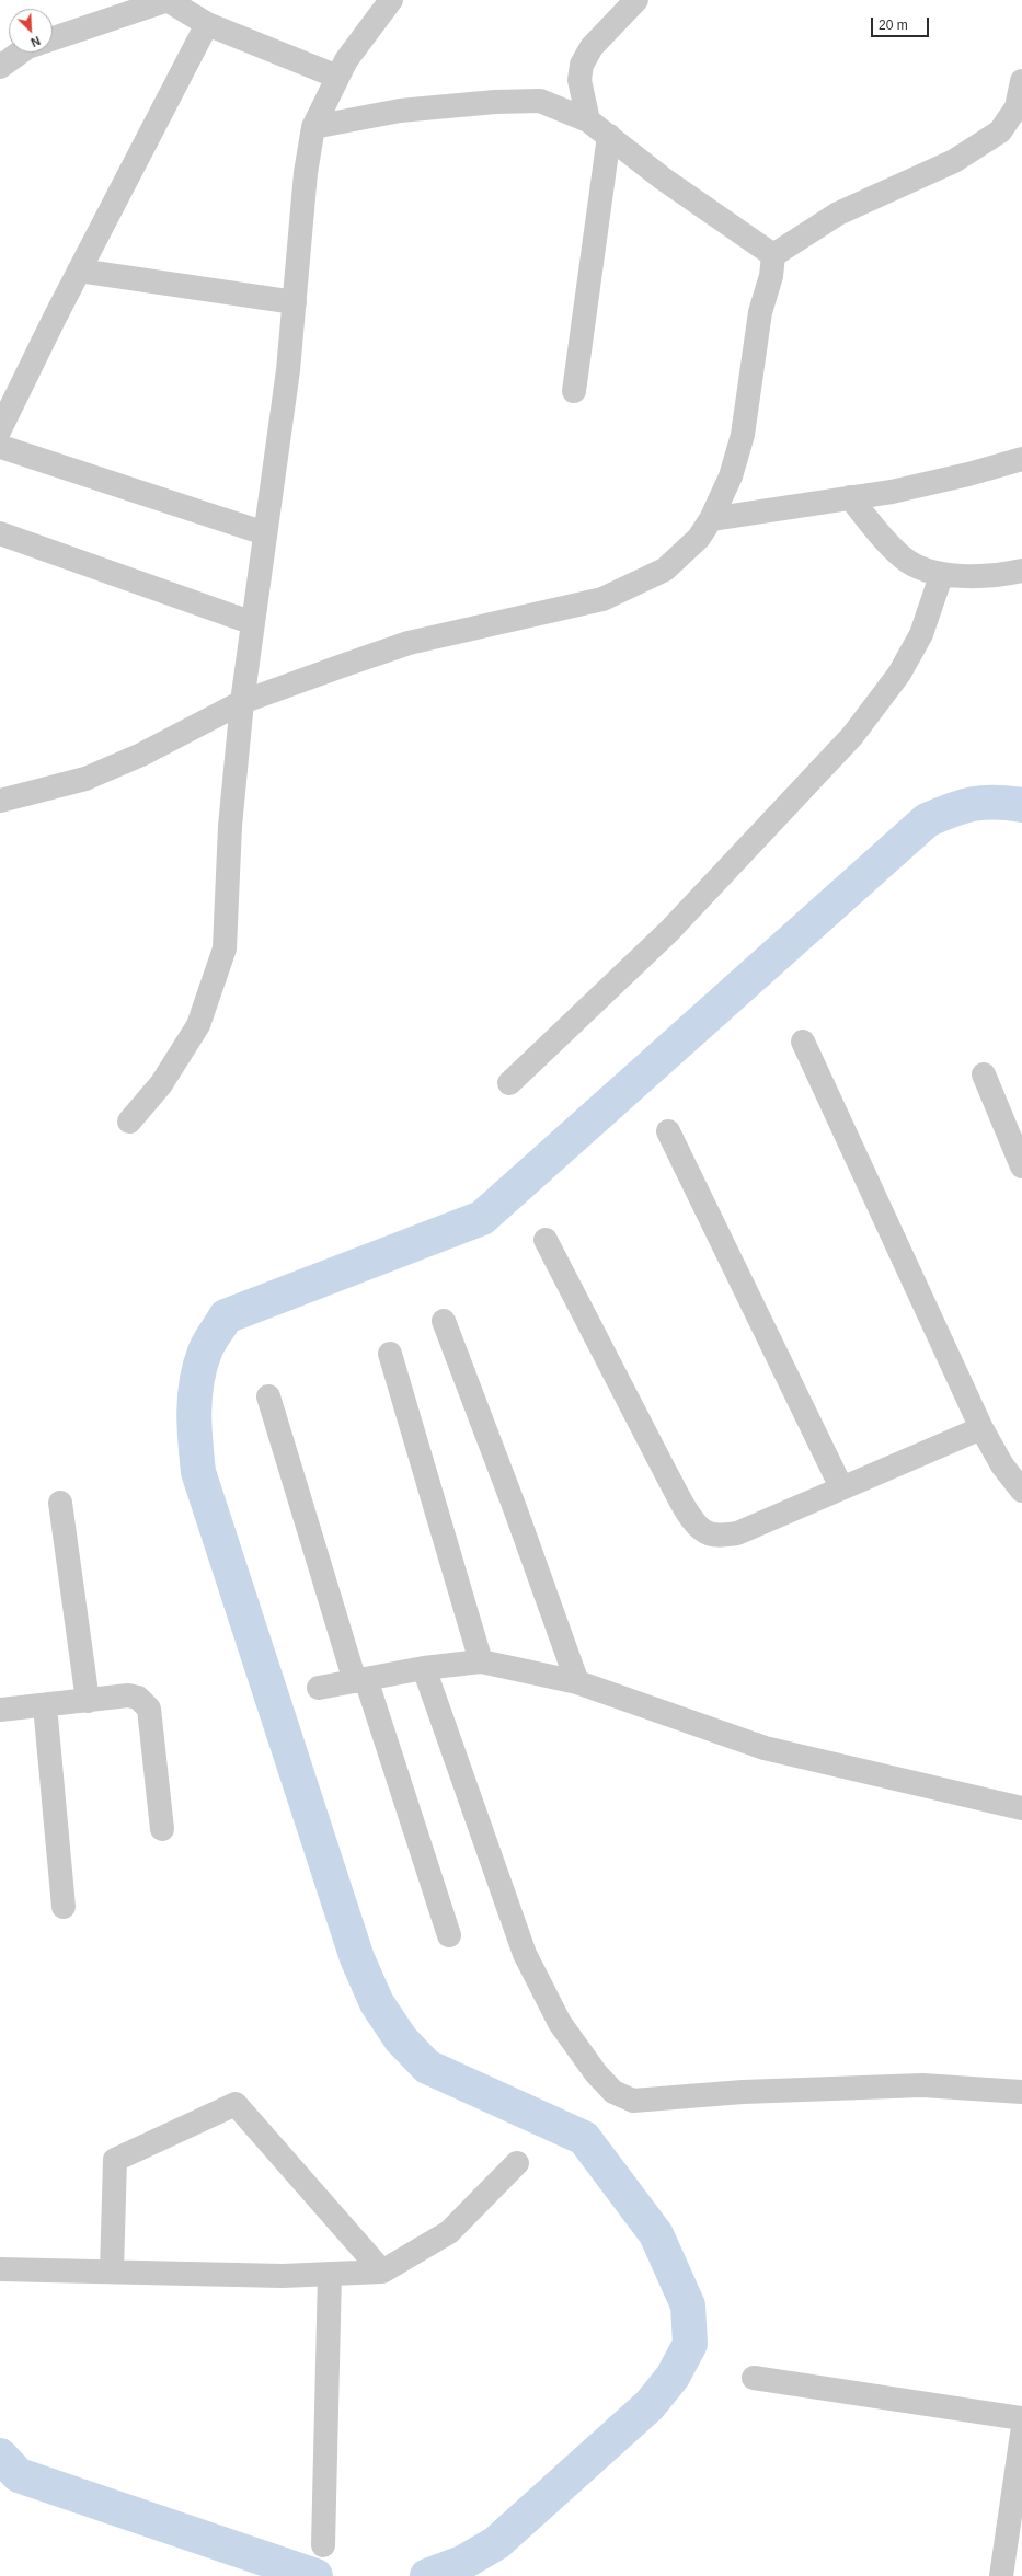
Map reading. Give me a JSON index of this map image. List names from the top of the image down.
{
  "scale_bar": "20 m",
  "north": "bottom right"
}
